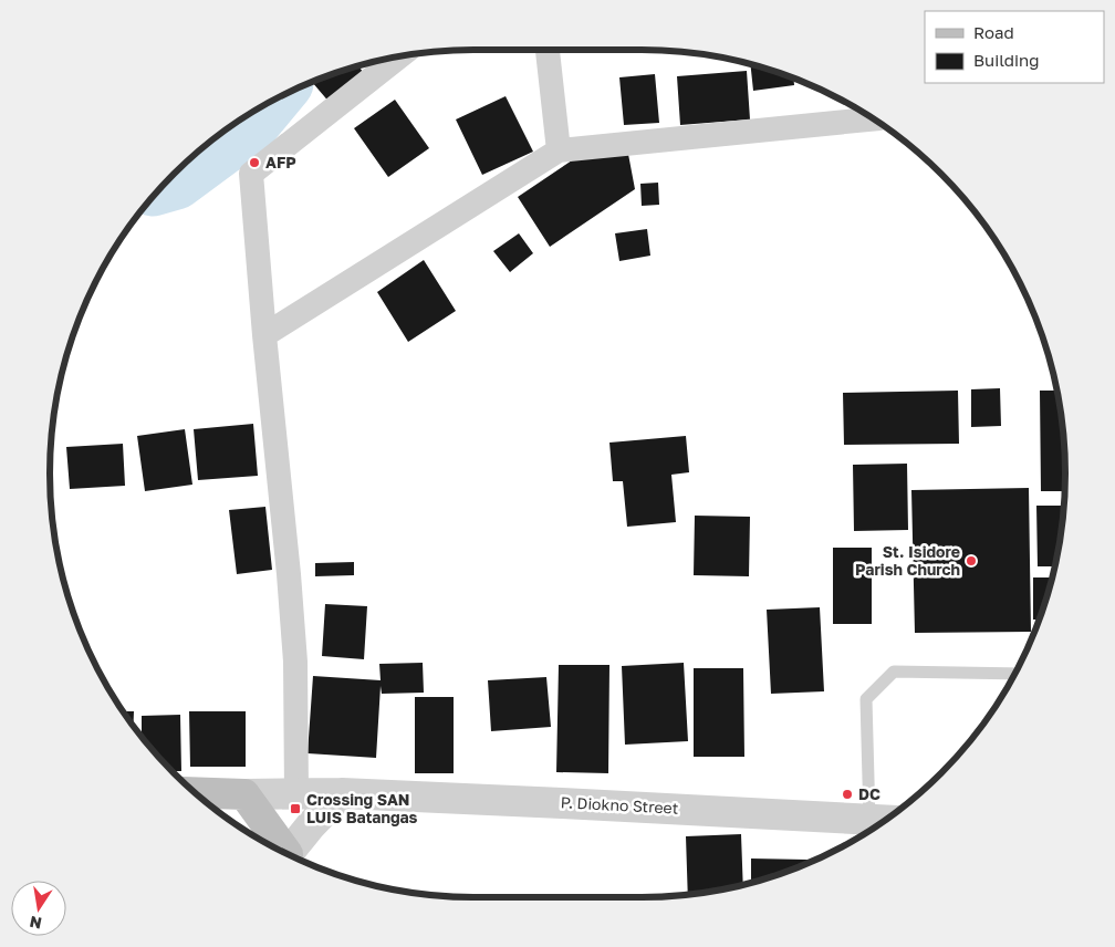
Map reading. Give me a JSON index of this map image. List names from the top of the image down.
{
  "streets": {
    "street": ["P. Diokno Street"]
  },
  "places": {
    "other": ["AFP", "St. Isidore Parish Church", "DC"],
    "transit": ["Crossing SAN LUIS Batangas"]
  },
  "legend": ["Road", "Building"],
  "north": "bottom"
}
